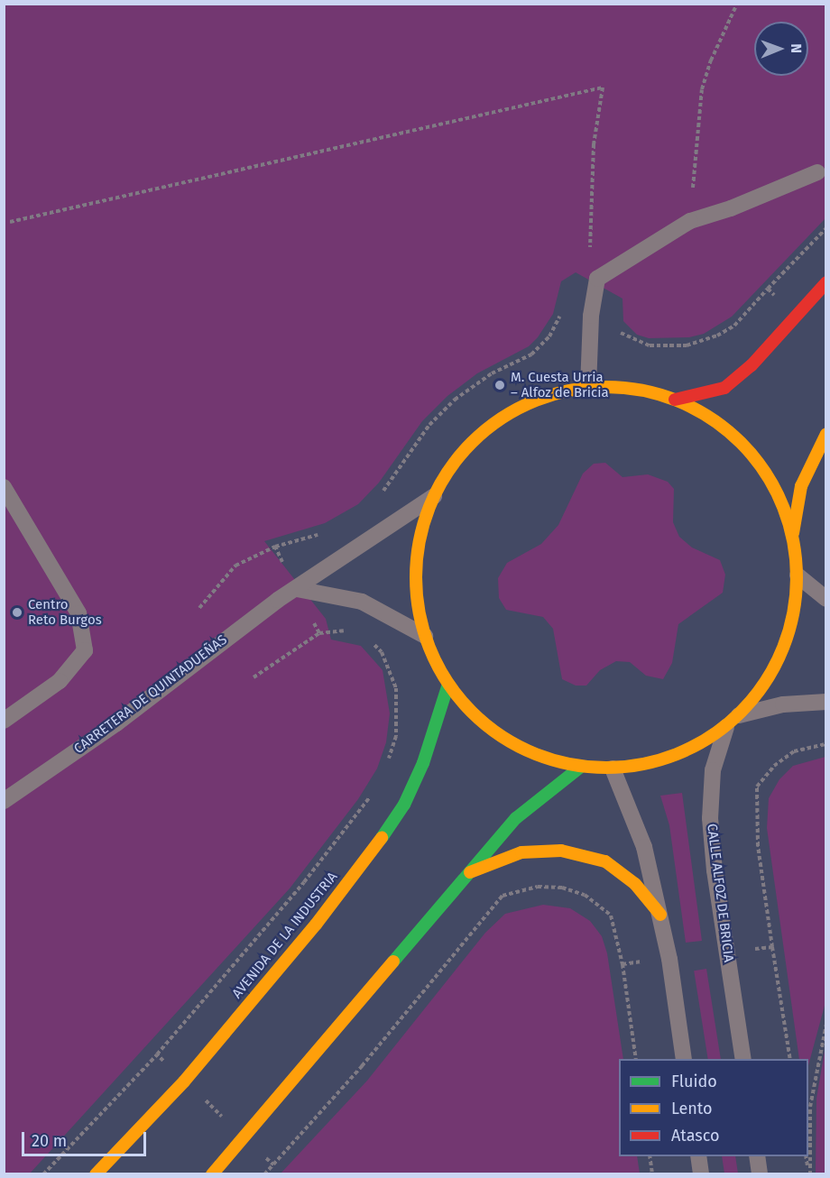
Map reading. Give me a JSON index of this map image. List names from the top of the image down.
{
  "streets": {
    "main road": ["AVENIDA DE LA INDUSTRIA"],
    "street": ["CARRETERA DE QUINTADUEÑAS", "CALLE ALFOZ DE BRICIA"]
  },
  "places": ["M. Cuesta Urria – Alfoz de Bricia", "Centro Reto Burgos"],
  "legend": ["Fluido", "Lento", "Atasco"],
  "scale_bar": "20 m",
  "north": "right"
}
